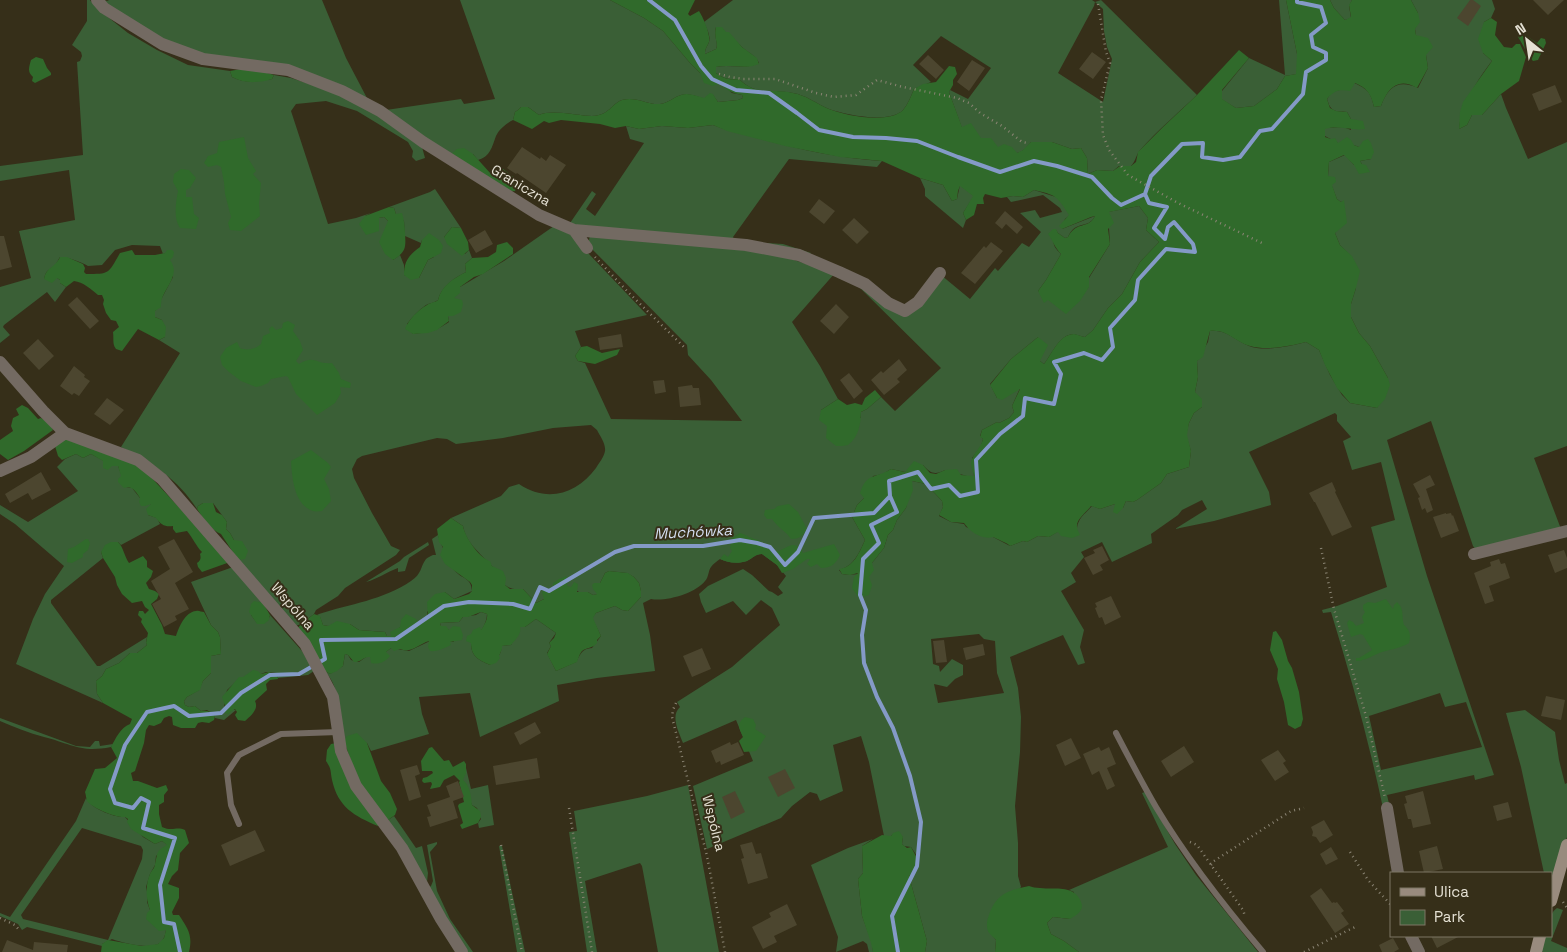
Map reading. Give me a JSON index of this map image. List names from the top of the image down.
{
  "streets": {
    "street": ["Graniczna", "Wspólna"]
  },
  "water": ["Muchówka"],
  "legend": ["Ulica", "Park"],
  "north": "top left"
}
